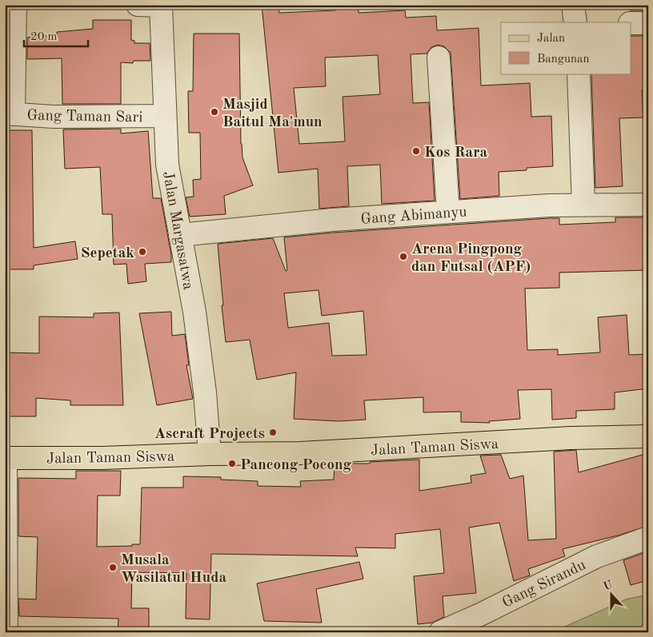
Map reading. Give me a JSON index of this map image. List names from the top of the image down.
{
  "streets": {
    "main road": ["Jalan Taman Siswa"],
    "street": [
      "Gang Taman Sari",
      "Gang Abimanyu",
      "Jalan Margasatwa",
      "Gang Sirandu"
    ]
  },
  "crossings": [
    ["Gang Taman Sari", "Jalan Margasatwa"],
    ["Gang Abimanyu", "Jalan Margasatwa"],
    ["Jalan Margasatwa", "Jalan Taman Siswa"]
  ],
  "places": [
    "Masjid Baitul Ma'mun",
    "Kos Rara",
    "Sepetak",
    "Arena Pingpong dan Futsal (APF)",
    "Ascraft Projects",
    "Pancong Pocong",
    "Musala Wasilatul Huda"
  ],
  "legend": ["Jalan", "Bangunan"],
  "scale_bar": "20 m",
  "north": "top"
}
